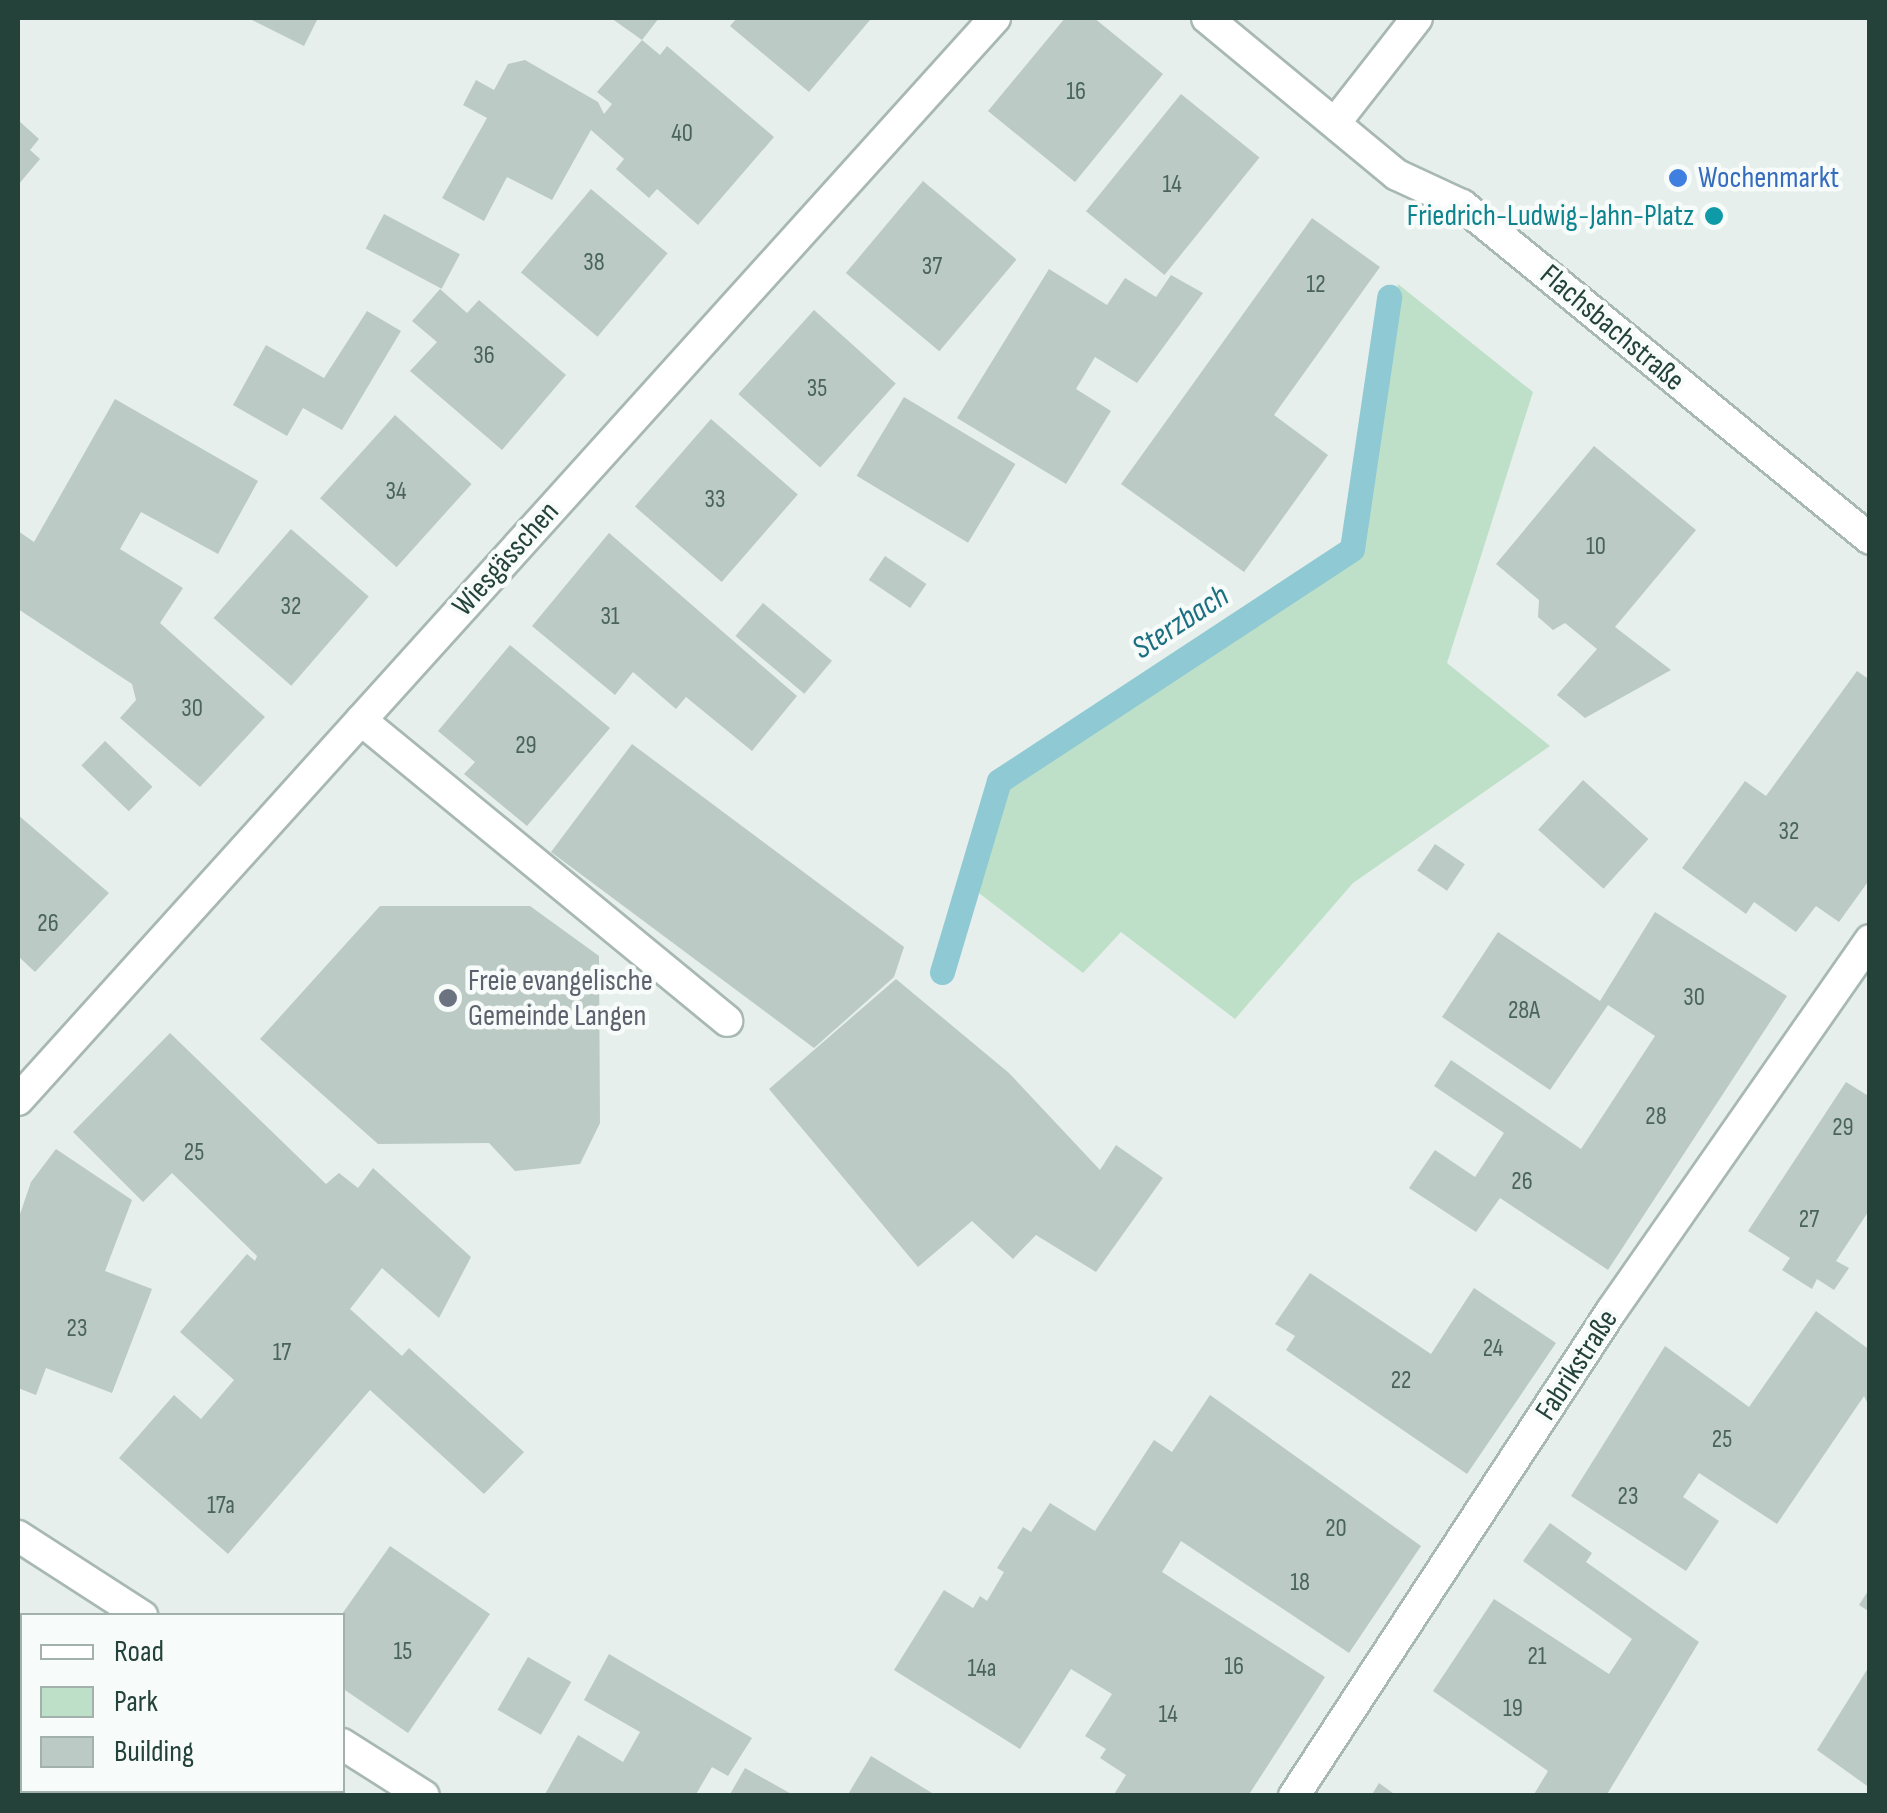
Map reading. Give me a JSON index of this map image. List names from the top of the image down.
{
  "streets": {
    "street": ["Flachsbachstraße", "Wiesgässchen", "Fabrikstraße"]
  },
  "water": ["Sterzbach"],
  "places": ["Wochenmarkt", "Friedrich-Ludwig-Jahn-Platz", "Freie evangelische Gemeinde Langen"],
  "house_numbers": [
    "16",
    "40",
    "14",
    "38",
    "37",
    "12",
    "36",
    "35",
    "34",
    "33",
    "10",
    "32",
    "31",
    "30",
    "29",
    "32",
    "26",
    "30",
    "28A",
    "28",
    "29",
    "25",
    "26",
    "27",
    "23",
    "24",
    "17",
    "22",
    "25",
    "23",
    "17a",
    "20",
    "18",
    "15",
    "21",
    "16",
    "14a",
    "19",
    "14"
  ],
  "legend": ["Road", "Park", "Building"]
}
